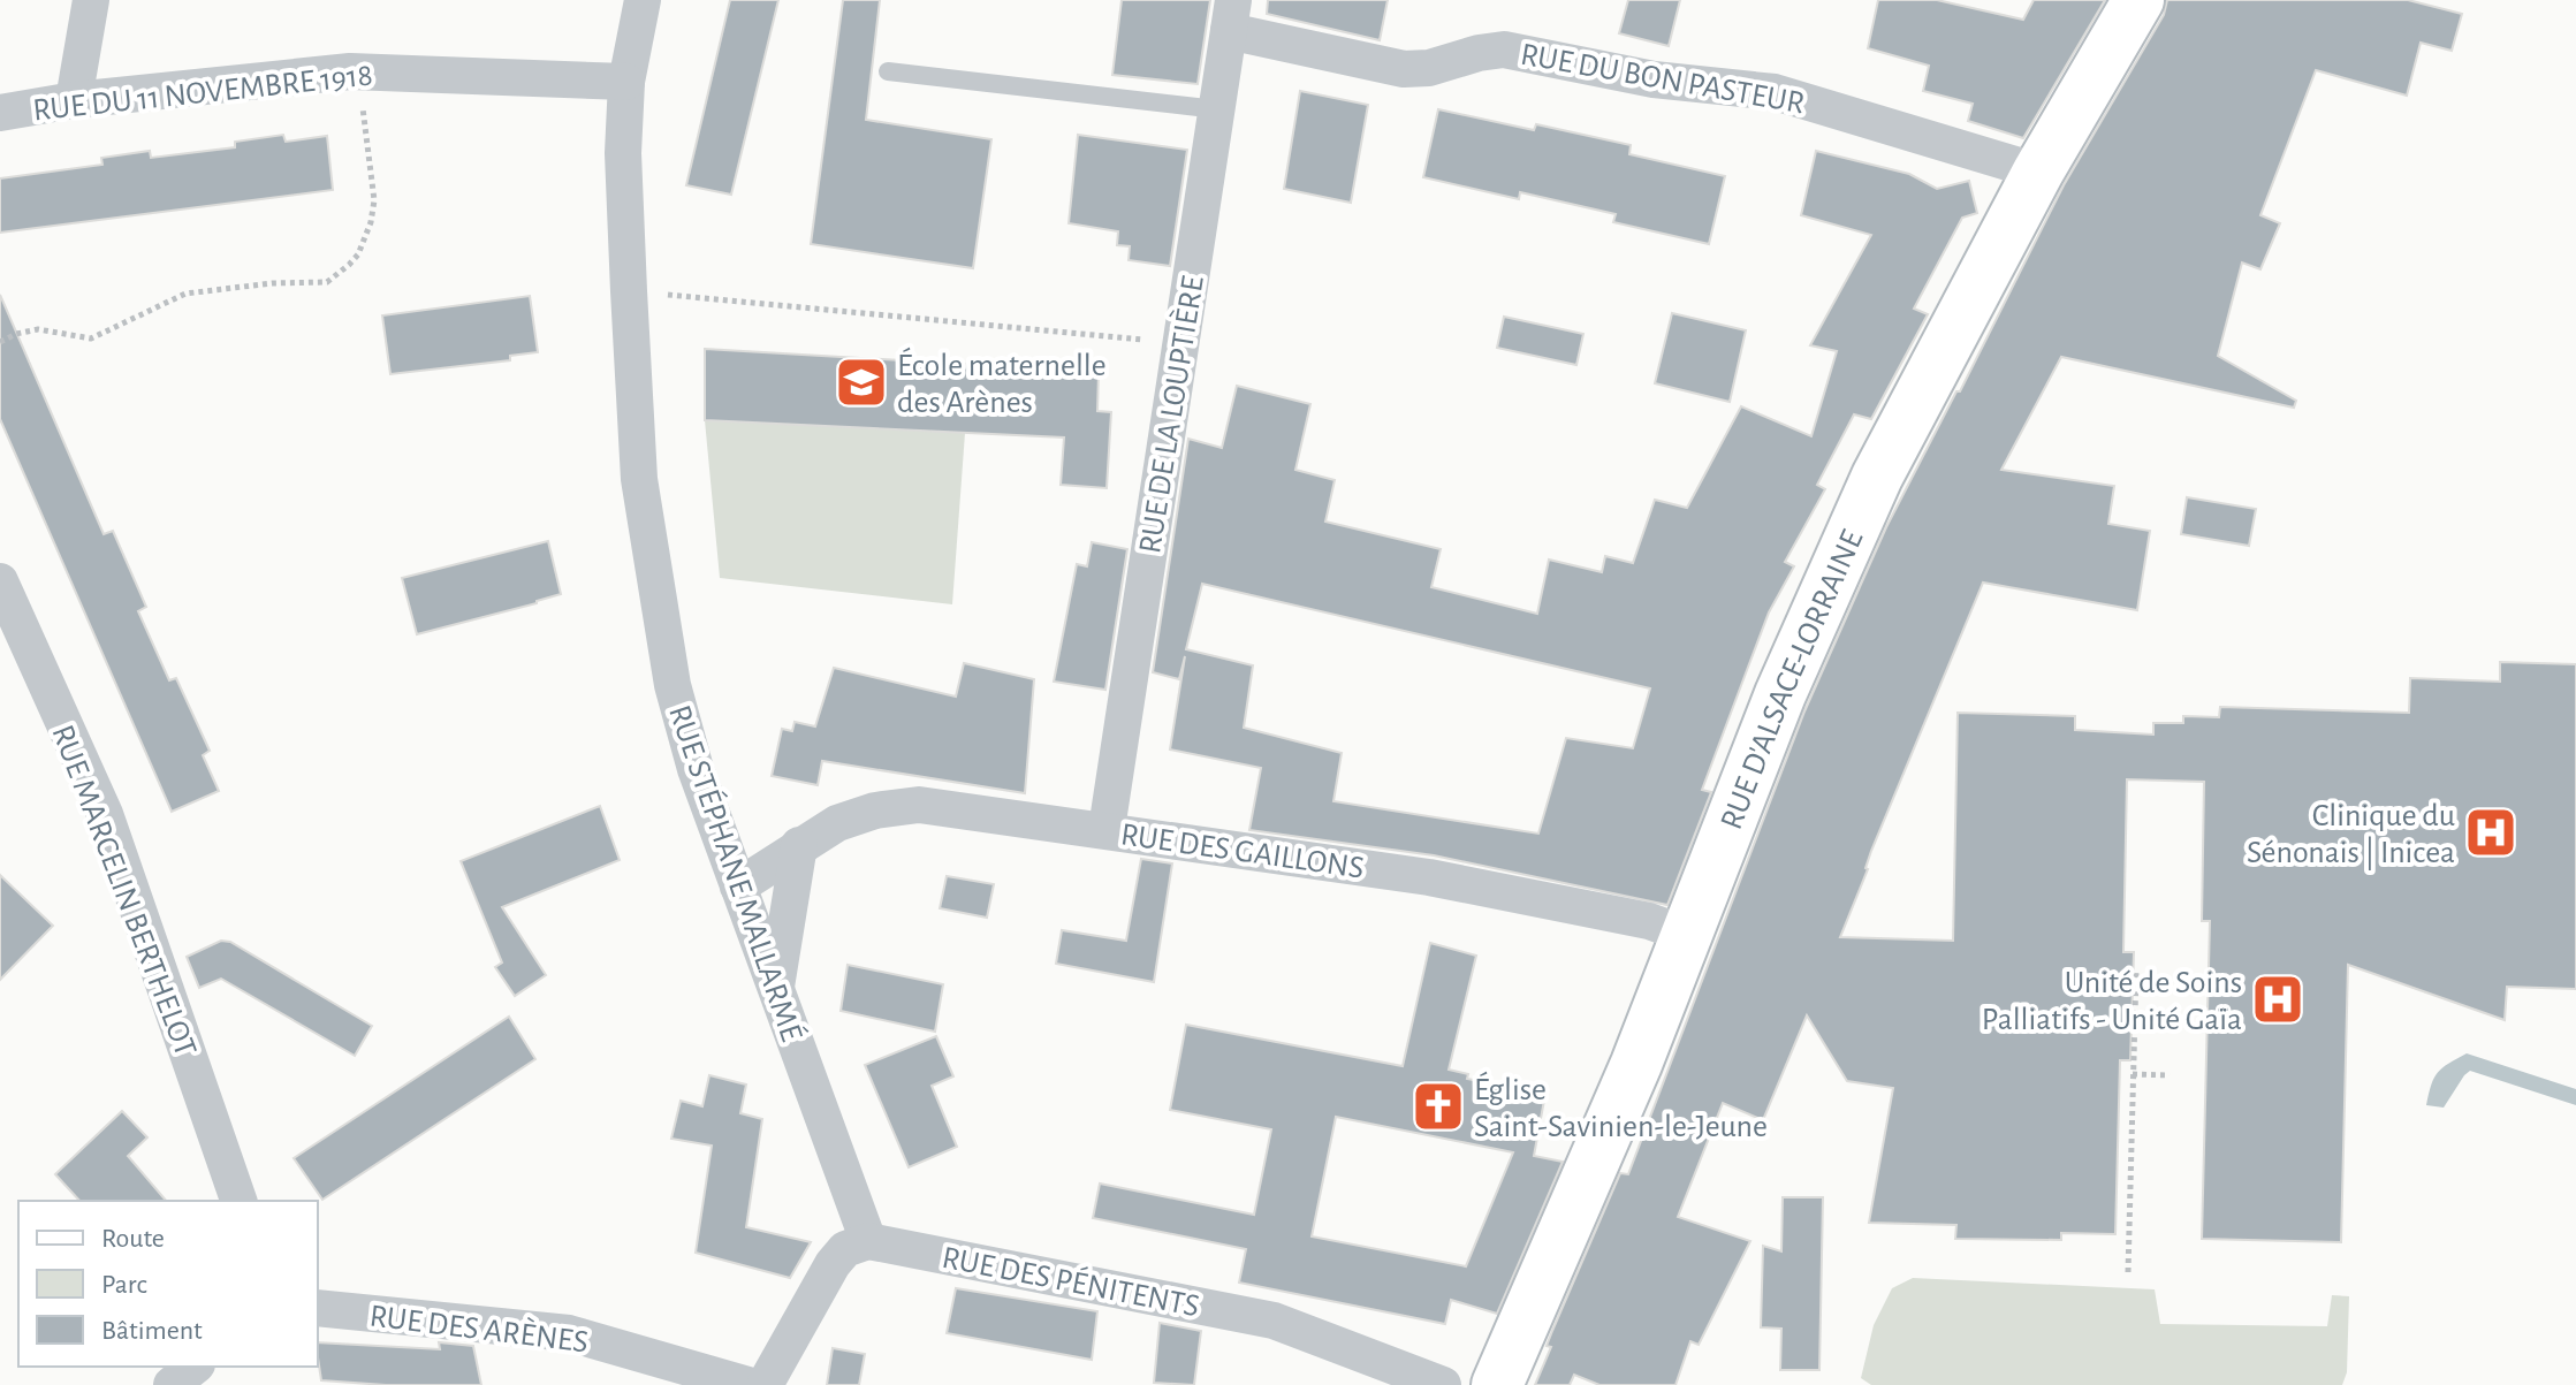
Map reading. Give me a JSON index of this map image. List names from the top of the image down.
{
  "streets": {
    "street": [
      "RUE DU BON PASTEUR",
      "RUE DU 11 NOVEMBRE 1918",
      "RUE DE LA LOUPTIÈRE",
      "RUE D'ALSACE-LORRAINE",
      "RUE DES GAILLONS",
      "RUE STÉPHANE MALLARMÉ",
      "RUE MARCELIN BERTHELOT",
      "RUE DES PÉNITENTS",
      "RUE DES ARÈNES"
    ]
  },
  "crossings": [
    ["RUE DU BON PASTEUR", "RUE DE LA LOUPTIÈRE"],
    ["RUE DU BON PASTEUR", "RUE D'ALSACE-LORRAINE"],
    ["RUE DU 11 NOVEMBRE 1918", "RUE STÉPHANE MALLARMÉ"],
    ["RUE DE LA LOUPTIÈRE", "RUE DES GAILLONS"],
    ["RUE D'ALSACE-LORRAINE", "RUE DES GAILLONS"],
    ["RUE DES GAILLONS", "RUE STÉPHANE MALLARMÉ"],
    ["RUE STÉPHANE MALLARMÉ", "RUE DES PÉNITENTS"]
  ],
  "places": {
    "school or university": ["École maternelle des Arènes"],
    "hospital": ["Clinique du Sénonais | Inicea", "Unité de Soins Palliatifs - Unité Gaïa"],
    "church": ["Église Saint-Savinien-le-Jeune"]
  },
  "legend": ["Route", "Parc", "Bâtiment"]
}
